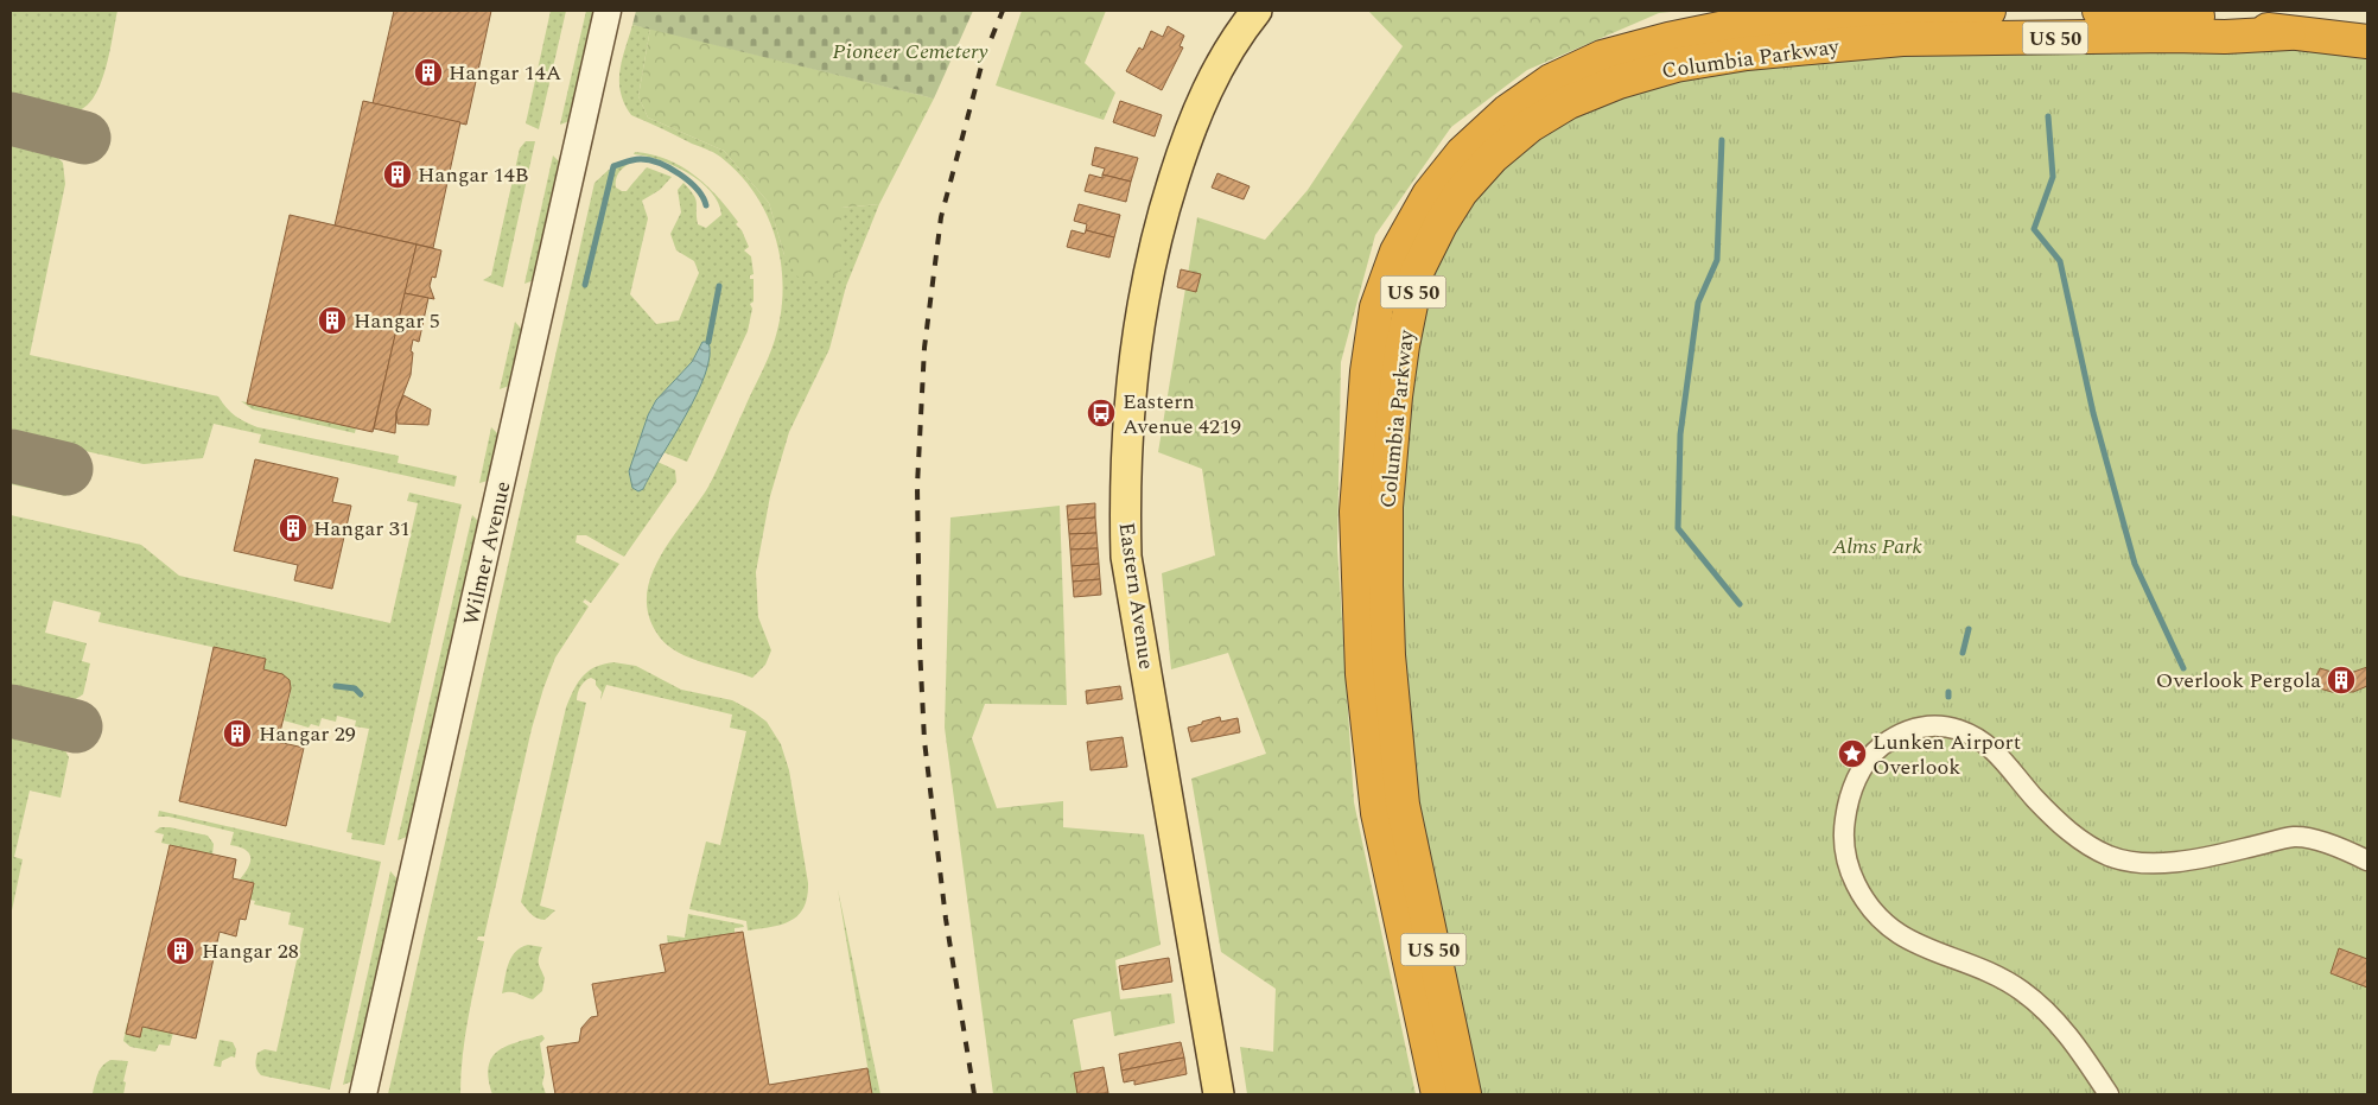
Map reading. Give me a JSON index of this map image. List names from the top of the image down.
{
  "streets": {
    "highway": ["US 50", "Columbia Parkway"],
    "main road": ["Eastern Avenue"],
    "street": ["Wilmer Avenue"]
  },
  "parks": ["Pioneer Cemetery", "Alms Park"],
  "places": {
    "building": [
      "Hangar 14A",
      "Hangar 14B",
      "Hangar 5",
      "Hangar 31",
      "Overlook Pergola",
      "Hangar 29",
      "Hangar 28"
    ],
    "bus stop": ["Eastern Avenue 4219"],
    "place": ["Lunken Airport Overlook"]
  }
}
